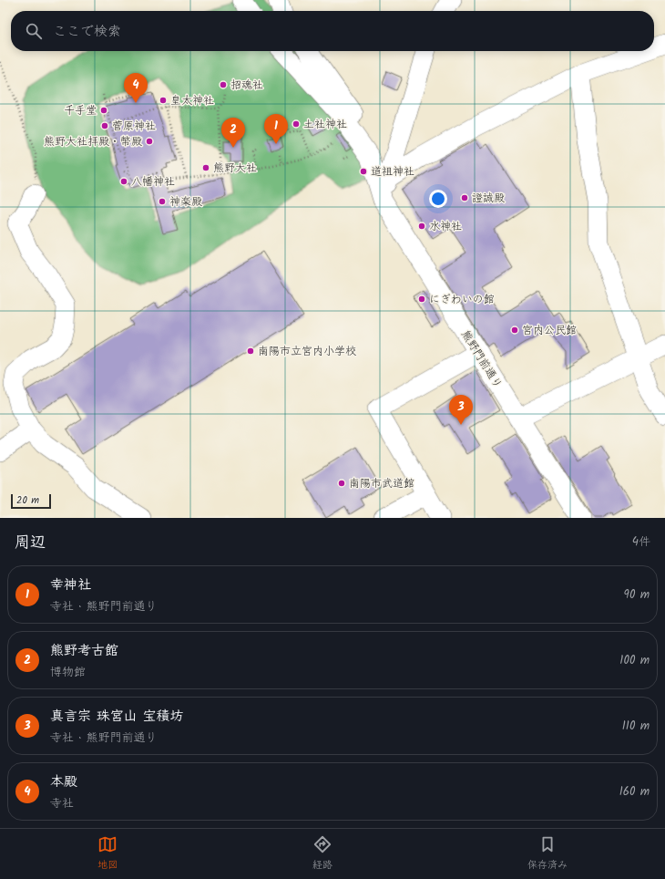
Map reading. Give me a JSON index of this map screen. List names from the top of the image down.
{
  "streets": {
    "street": ["熊野門前通り"]
  },
  "places": [
    "招魂社",
    "皇太神社",
    "千手堂",
    "土社神社",
    "菅原神社",
    "熊野大社拝殿・幣殿",
    "熊野大社",
    "道祖神社",
    "八幡神社",
    "證誠殿",
    "神楽殿",
    "水神社",
    "にぎわいの館",
    "宮内公民館",
    "南陽市立宮内小学校",
    "南陽市武道館"
  ],
  "scale_bar": "20 m",
  "page": {
    "search": "ここで検索",
    "pins": [
      "4",
      "1",
      "2",
      "3"
    ],
    "scale": "20 m",
    "heading": ["周辺", "4件"],
    "list": [
      {
        "mark": "1",
        "name": "幸神社",
        "note": "寺社 · 熊野門前通り",
        "value": "90 m"
      },
      {
        "mark": "2",
        "name": "熊野考古館",
        "note": "博物館",
        "value": "100 m"
      },
      {
        "mark": "3",
        "name": "真言宗 珠宮山 宝積坊",
        "note": "寺社 · 熊野門前通り",
        "value": "110 m"
      },
      {
        "mark": "4",
        "name": "本殿",
        "note": "寺社",
        "value": "160 m"
      }
    ],
    "nav": ["地図", "経路", "保存済み"]
  }
}
